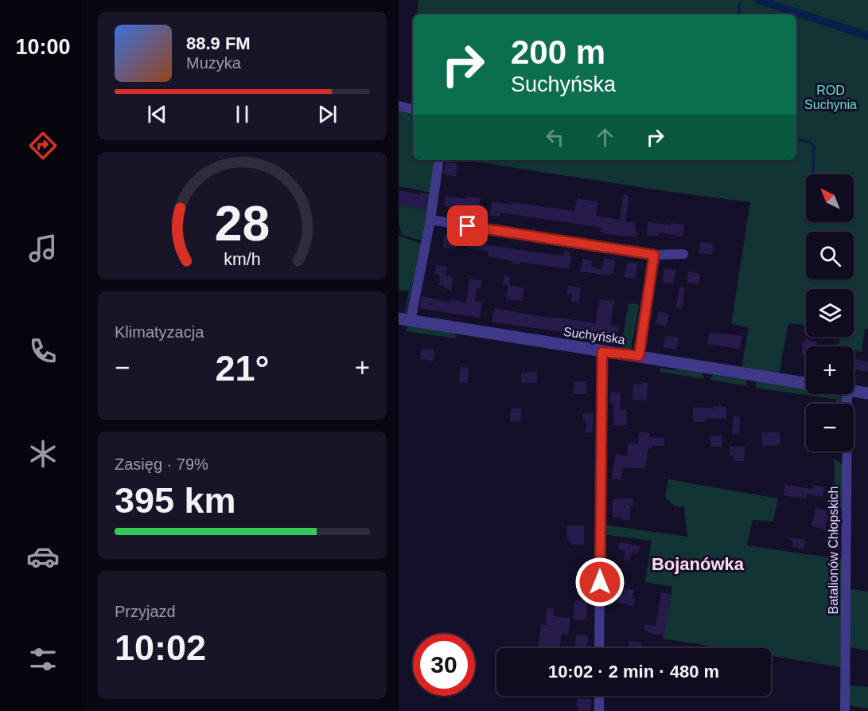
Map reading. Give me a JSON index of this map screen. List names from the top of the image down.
{
  "streets": {
    "street": ["Suchyńska", "Batalionów Chłopskich"]
  },
  "districts": ["Bojanówka"],
  "parks": ["ROD Suchynia"],
  "north": "top left",
  "page": {
    "tabs": "10:00",
    "turn": ["200 m", "Suchyńska"],
    "song": ["88.9 FM", "Muzyka"],
    "map_buttons": ["+", "−"],
    "tile": [
      "Klimatyzacja",
      ["Zasięg · 79%", "395 km"],
      ["Przyjazd", "10:02"]
    ],
    "heat": ["−", "21°", "+"],
    "limit": "30",
    "trip": "10:02 · 2 min · 480 m",
    "gauge": ["28", "km/h"]
  }
}
